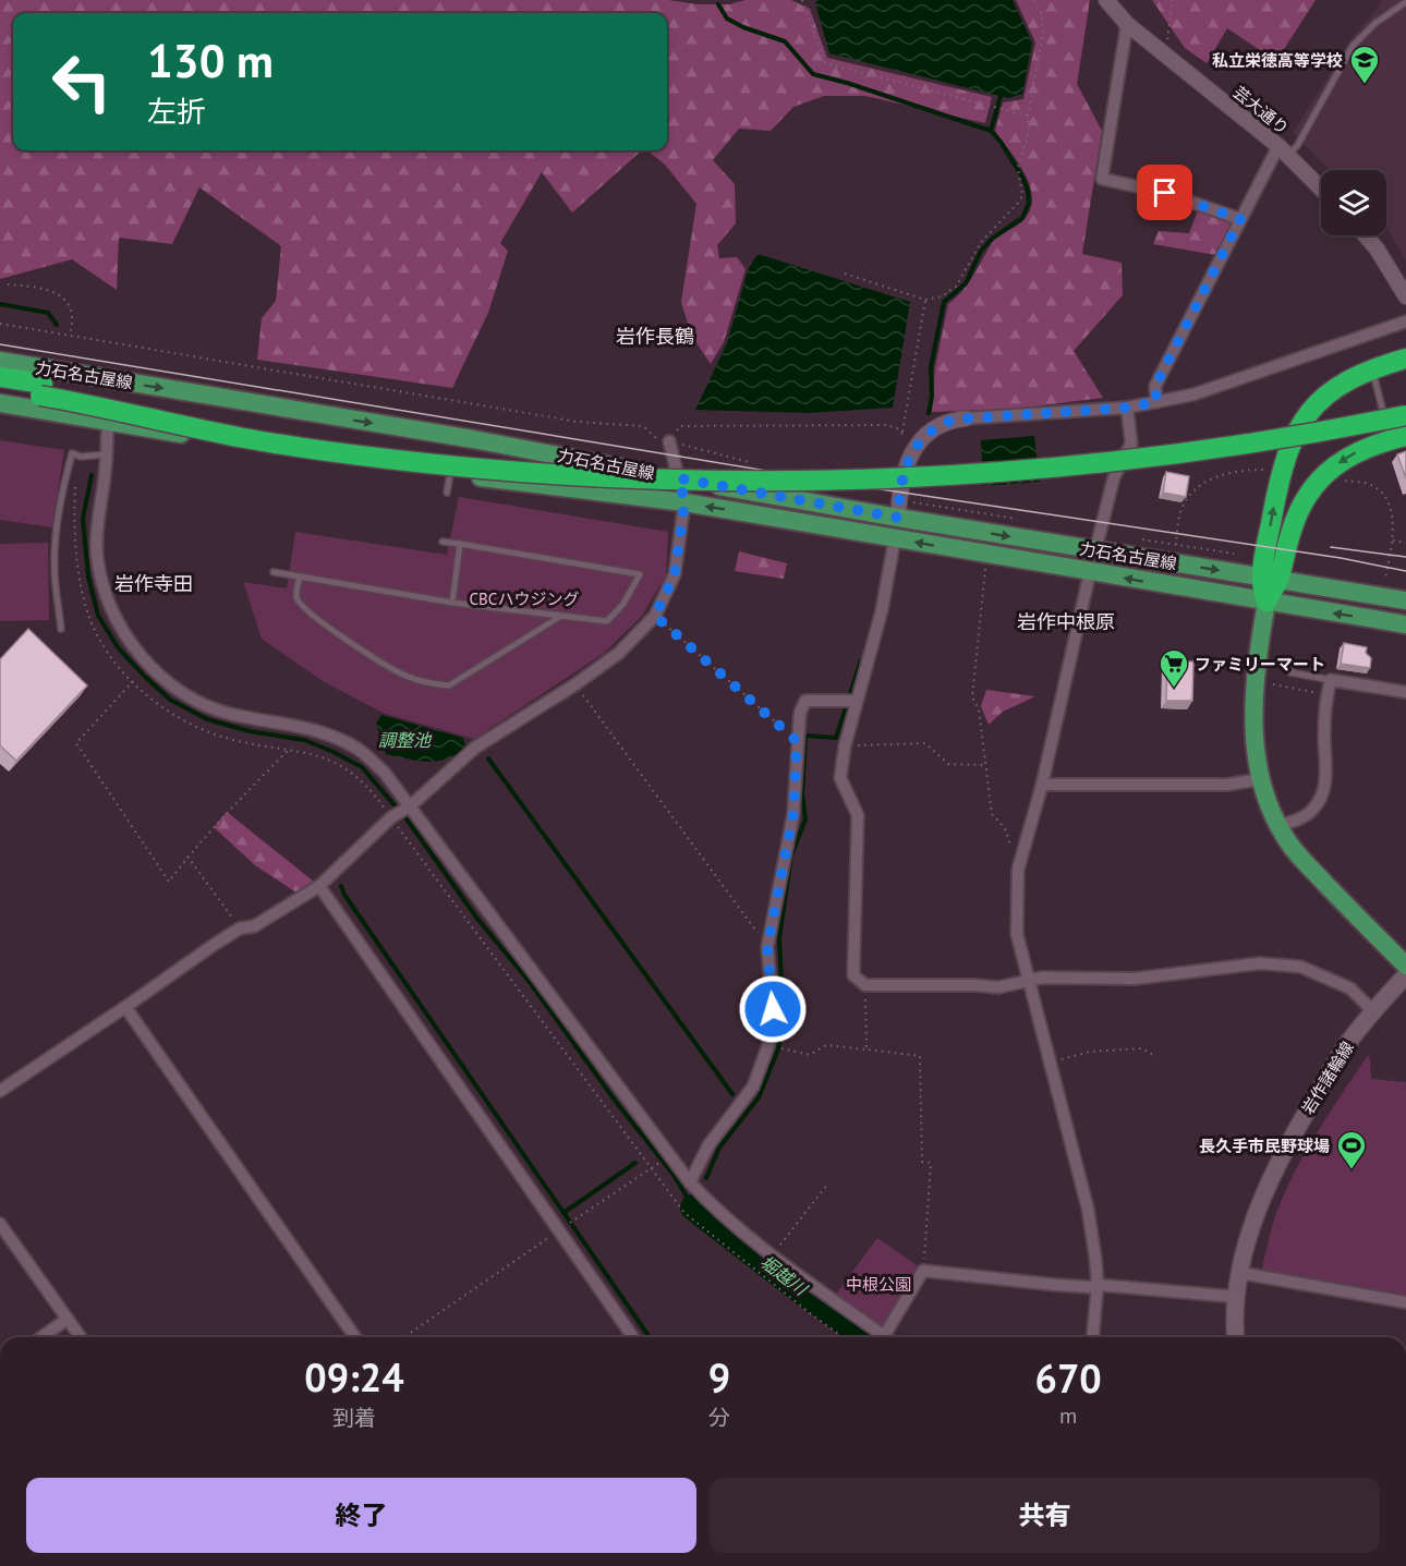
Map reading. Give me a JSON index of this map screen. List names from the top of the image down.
{
  "streets": {
    "main road": ["力石名古屋線", "岩作諸輪線"],
    "street": ["芸大通り"]
  },
  "districts": ["岩作長鶴", "岩作寺田", "岩作中根原"],
  "water": ["調整池", "堀越川"],
  "parks": ["CBCハウジング", "中根公園"],
  "places": {
    "school or university": ["私立栄徳高等学校"],
    "supermarket": ["ファミリーマート"],
    "sports": ["長久手市民野球場"]
  },
  "page": {
    "turn": ["130 m", "左折"],
    "eta": [
      "09:24",
      "到着",
      "9",
      "分",
      "670",
      "m"
    ],
    "buttons": ["終了", "共有"]
  }
}
